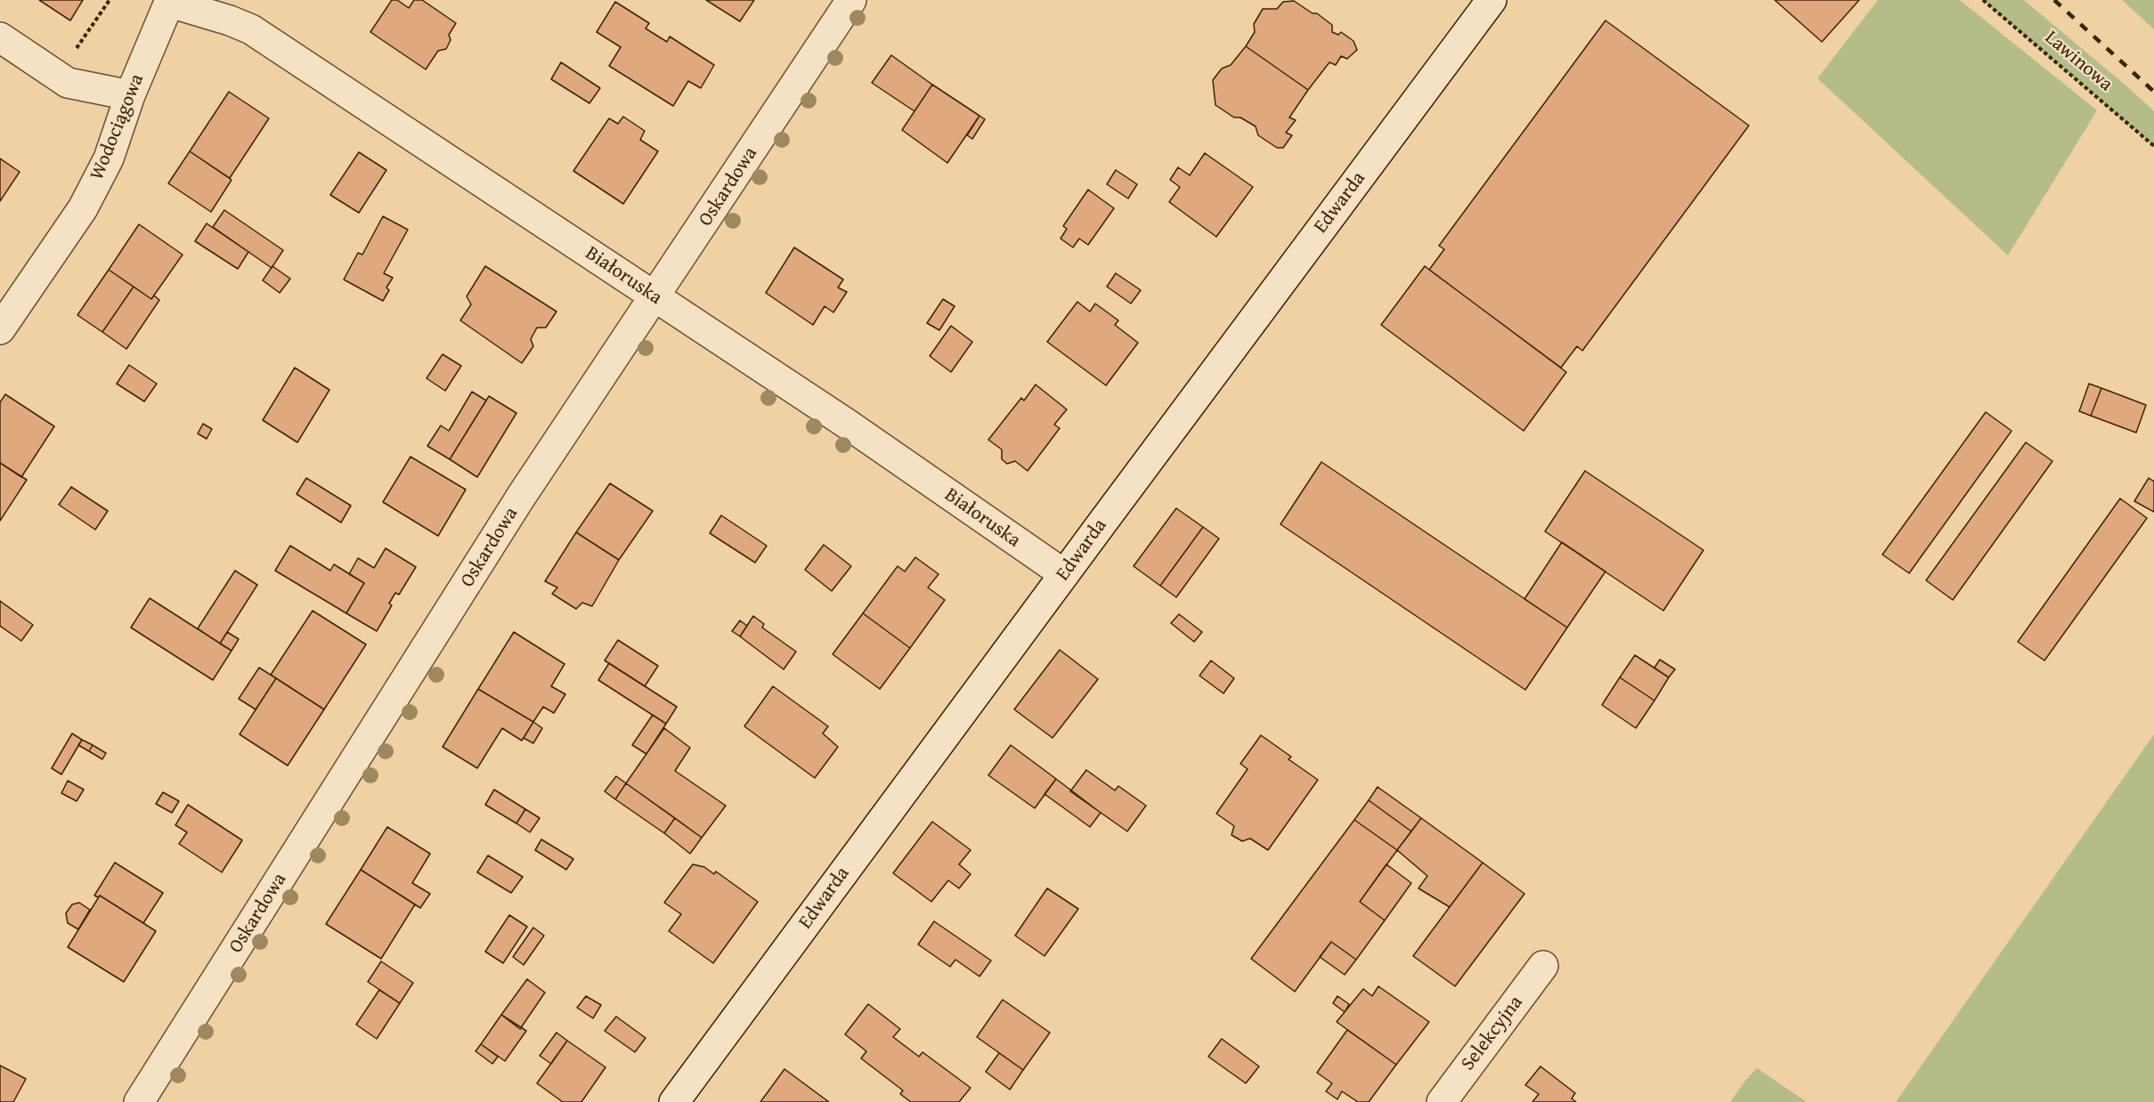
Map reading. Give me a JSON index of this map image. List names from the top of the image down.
{
  "streets": {
    "street": [
      "Wodociągowa",
      "Oskardowa",
      "Edwarda",
      "Białoruska",
      "Selekcyjna"
    ],
    "path": ["Lawinowa"]
  },
  "crossings": [
    ["Wodociągowa", "Białoruska"],
    ["Oskardowa", "Białoruska"],
    ["Edwarda", "Białoruska"]
  ]
}
